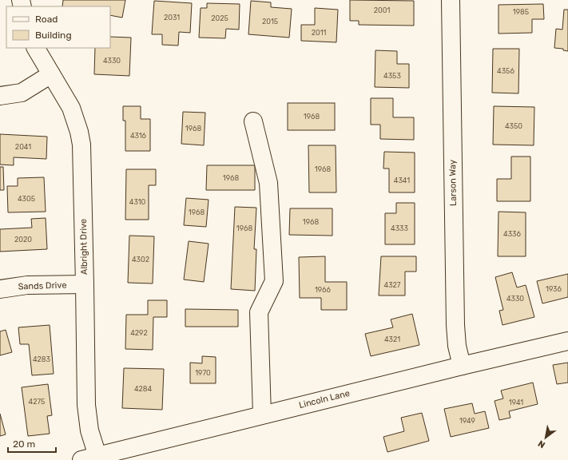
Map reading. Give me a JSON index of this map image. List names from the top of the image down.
{
  "streets": {
    "street": [
      "Larson Way",
      "Albright Drive",
      "Sands Drive",
      "Lincoln Lane"
    ]
  },
  "crossings": [
    ["Larson Way", "Lincoln Lane"],
    ["Albright Drive", "Sands Drive"],
    ["Albright Drive", "Lincoln Lane"]
  ],
  "house_numbers": [
    "2001",
    "1985",
    "2031",
    "2025",
    "2015",
    "2011",
    "4330",
    "4356",
    "4353",
    "1968",
    "4350",
    "1968",
    "4316",
    "2041",
    "1968",
    "1968",
    "4341",
    "4305",
    "4310",
    "1968",
    "1968",
    "1968",
    "4333",
    "4336",
    "2020",
    "4302",
    "4327",
    "1936",
    "1966",
    "4330",
    "4292",
    "4321",
    "4283",
    "1970",
    "4284",
    "4275",
    "1941",
    "1949"
  ],
  "legend": ["Road", "Building"],
  "scale_bar": "20 m",
  "north": "bottom left"
}
